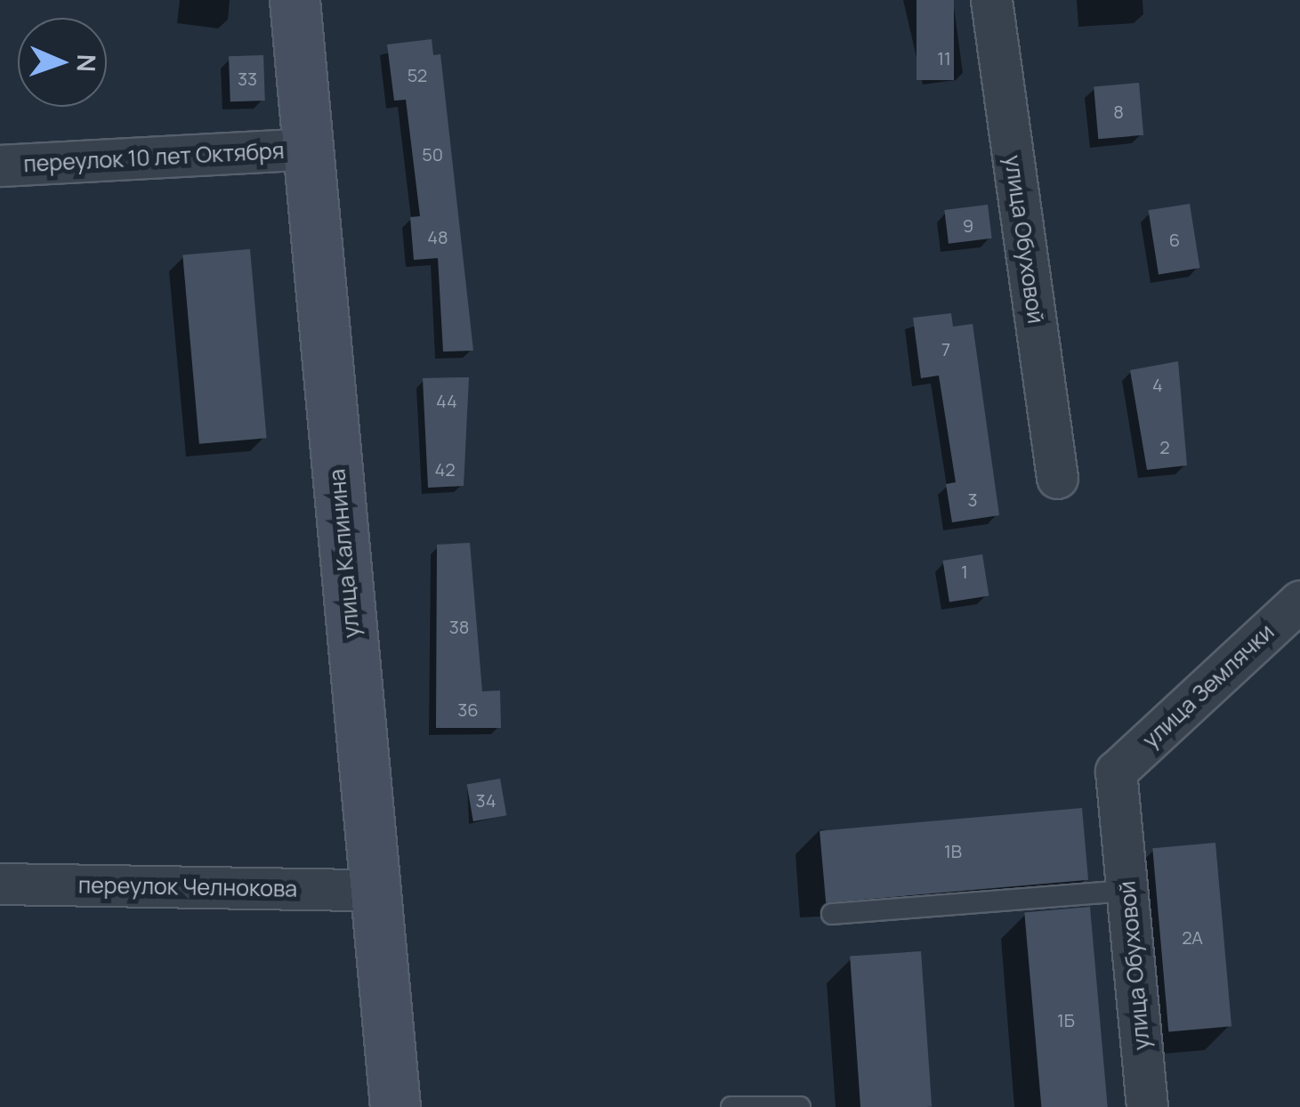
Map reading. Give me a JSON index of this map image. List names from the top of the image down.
{
  "streets": {
    "street": [
      "переулок 10 лет Октября",
      "улица Обуховой",
      "улица Калинина",
      "улица Землячки",
      "переулок Челнокова"
    ]
  },
  "crossings": [
    ["переулок 10 лет Октября", "улица Калинина"],
    ["улица Обуховой", "улица Землячки"],
    ["улица Калинина", "переулок Челнокова"]
  ],
  "house_numbers": [
    "11",
    "52",
    "33",
    "8",
    "50",
    "9",
    "48",
    "6",
    "7",
    "4",
    "44",
    "2",
    "42",
    "3",
    "1",
    "38",
    "36",
    "34",
    "1В",
    "2А",
    "1Б"
  ],
  "north": "right"
}
